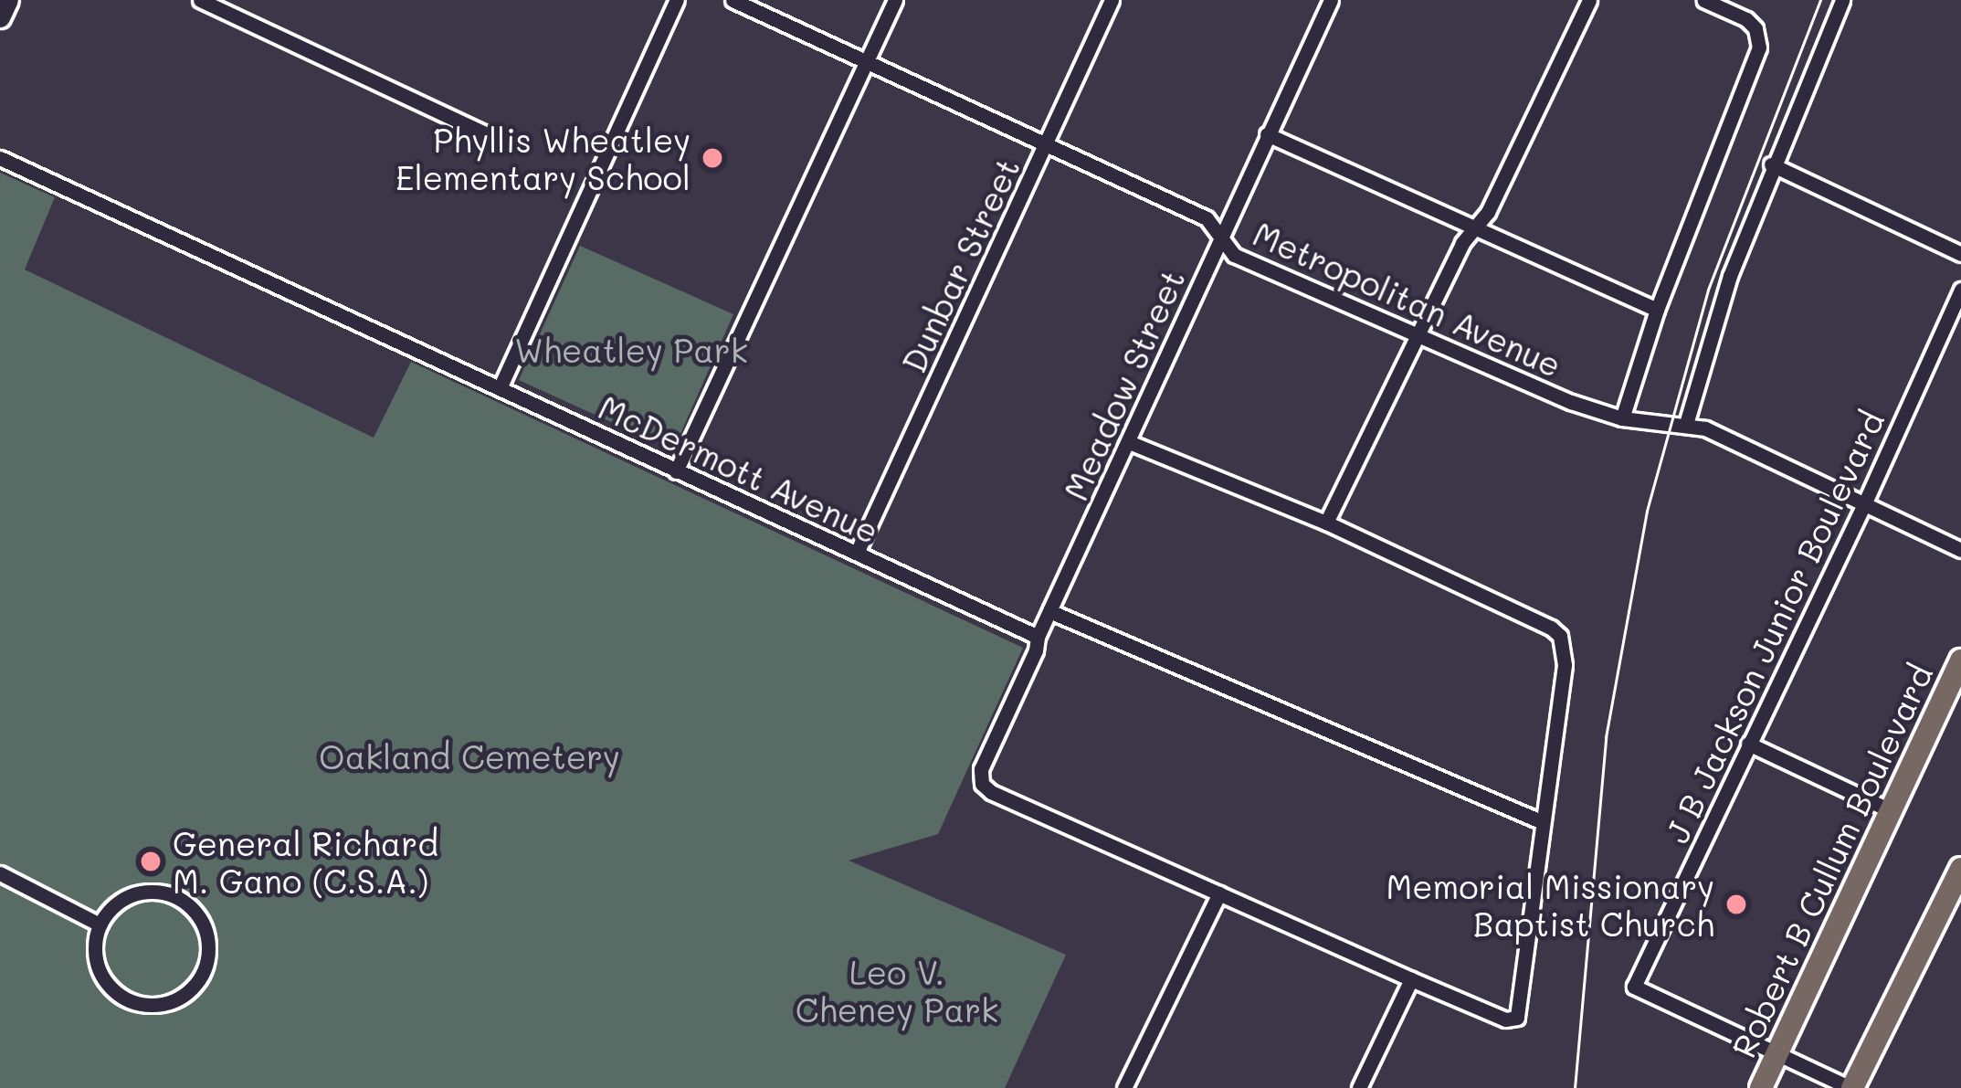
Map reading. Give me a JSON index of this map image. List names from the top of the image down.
{
  "streets": {
    "main road": ["Robert B Cullum Boulevard"],
    "street": [
      "Dunbar Street",
      "Metropolitan Avenue",
      "Meadow Street",
      "McDermott Avenue",
      "J B Jackson Junior Boulevard"
    ]
  },
  "crossings": [
    ["Dunbar Street", "Metropolitan Avenue"],
    ["Dunbar Street", "McDermott Avenue"],
    ["Metropolitan Avenue", "Meadow Street"],
    ["Metropolitan Avenue", "J B Jackson Junior Boulevard"],
    ["Meadow Street", "McDermott Avenue"],
    ["J B Jackson Junior Boulevard", "Robert B Cullum Boulevard"]
  ],
  "parks": ["Wheatley Park", "Oakland Cemetery", "Leo V. Cheney Park"],
  "places": ["Phyllis Wheatley Elementary School", "General Richard M. Gano (C.S.A.)", "Memorial Missionary Baptist Church"]
}
